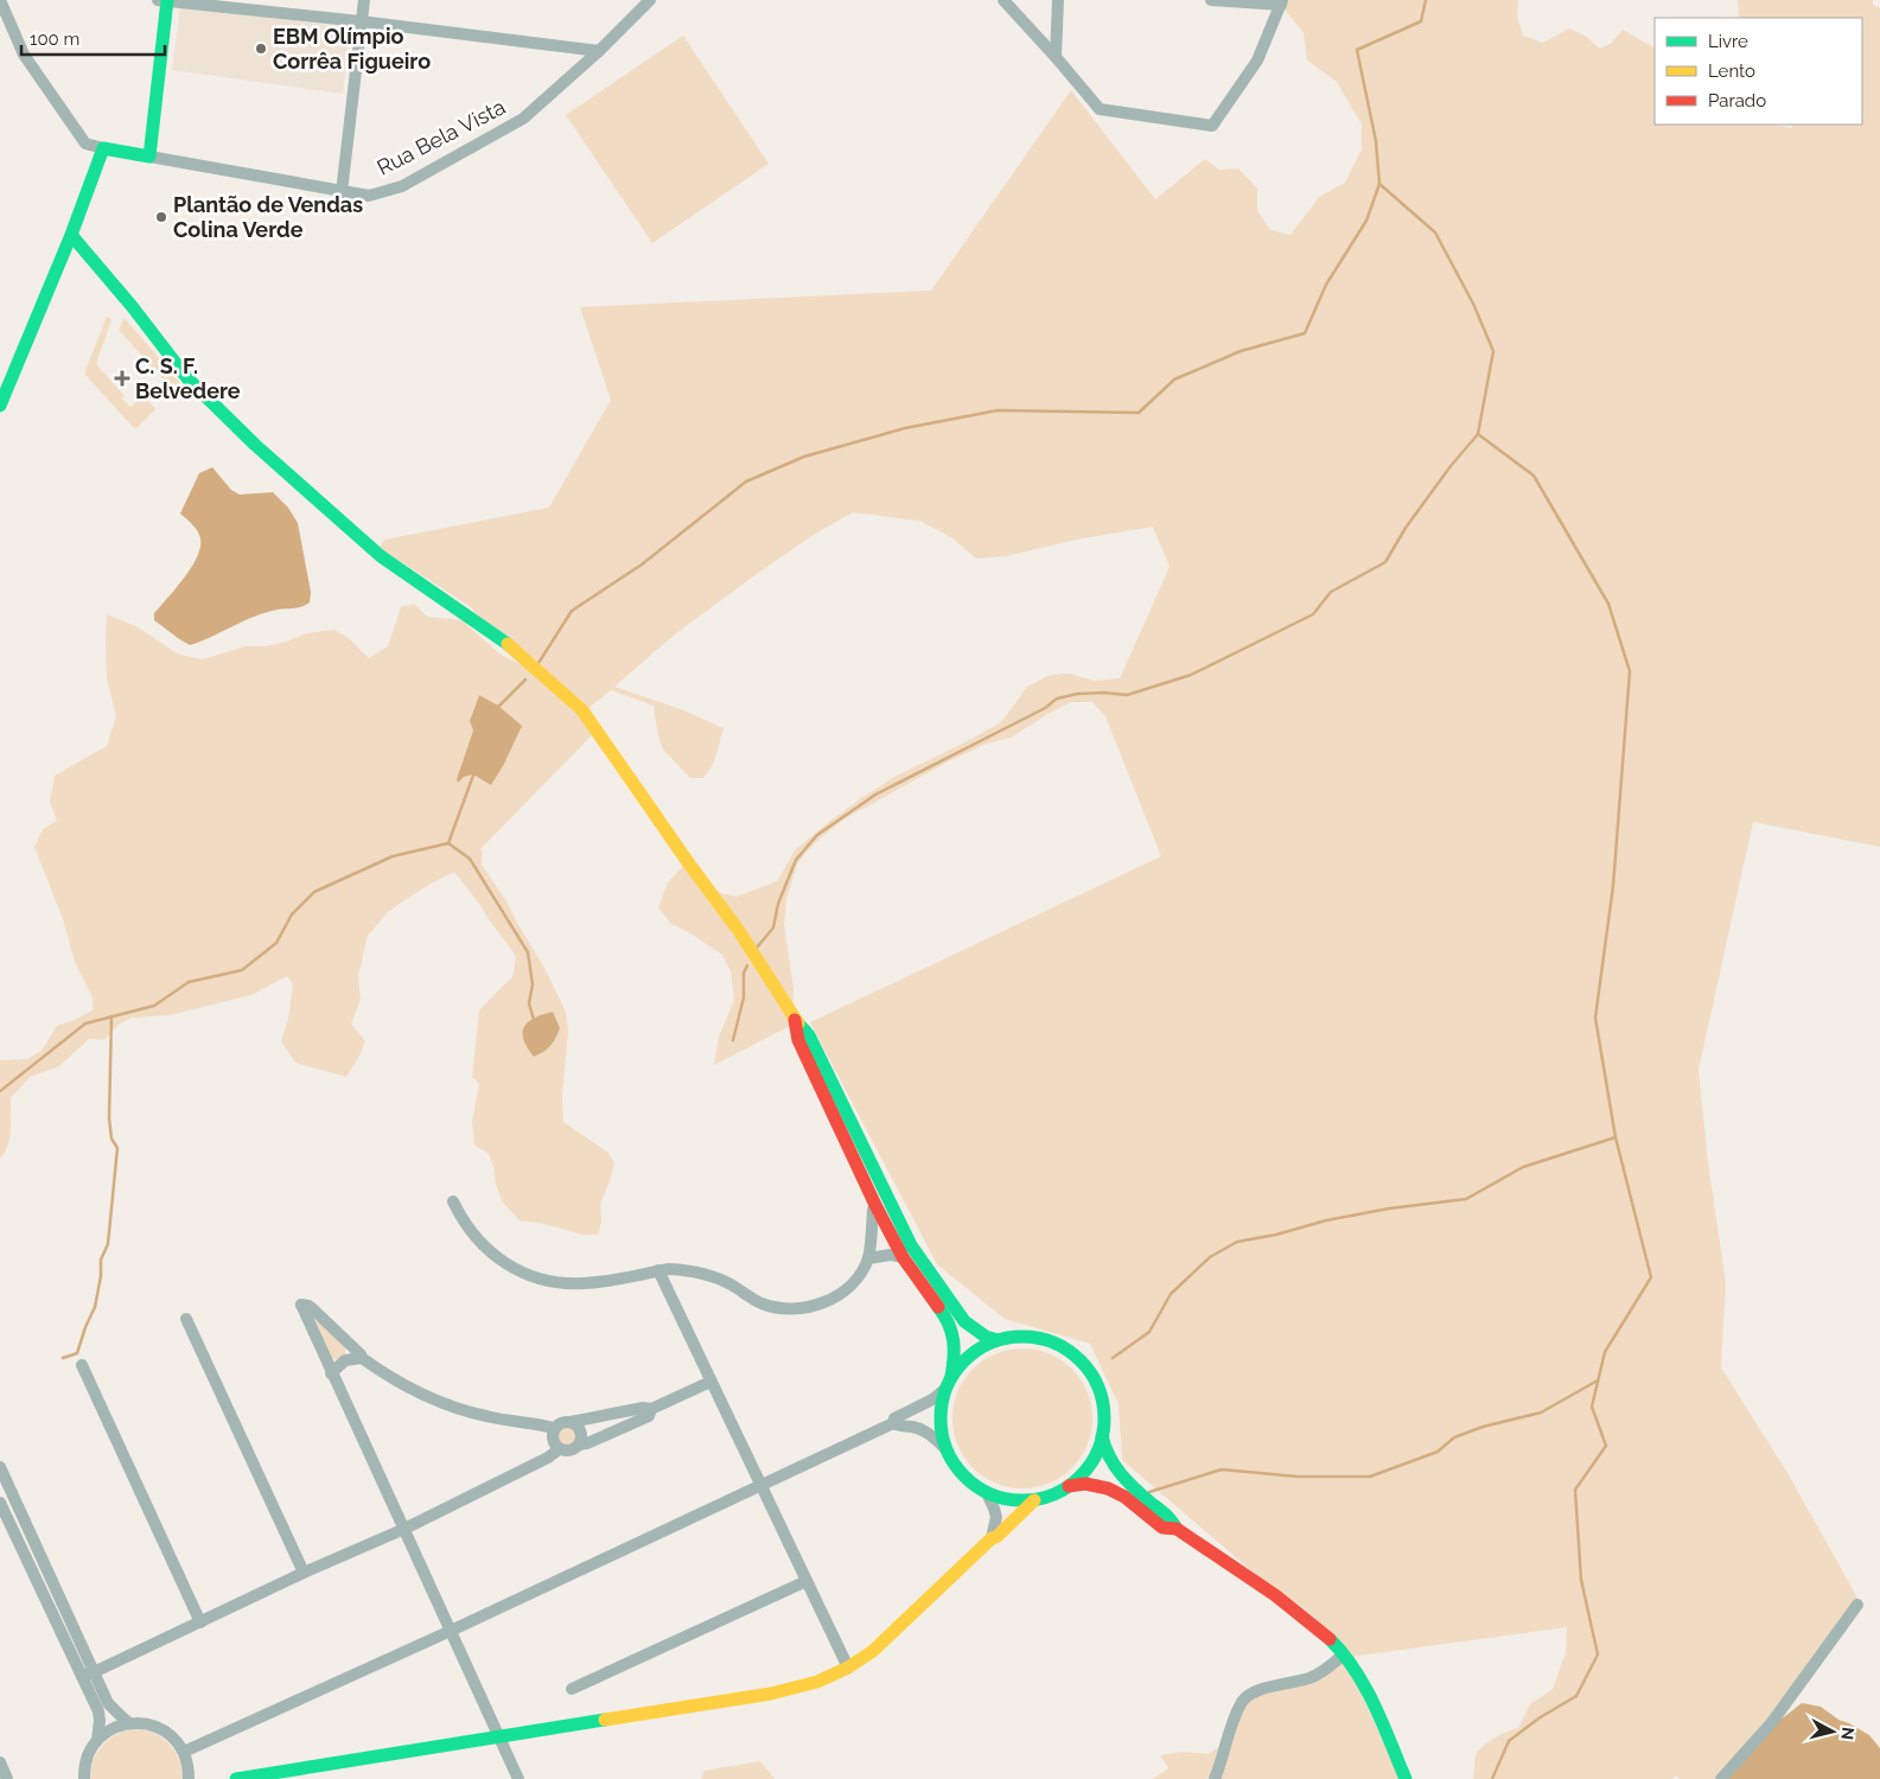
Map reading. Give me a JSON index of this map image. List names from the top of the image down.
{
  "streets": {
    "street": ["Rua Bela Vista"]
  },
  "places": {
    "other": ["EBM Olímpio Corrêa Figueiro", "Plantão de Vendas Colina Verde"],
    "health": ["C. S. F. Belvedere"]
  },
  "legend": ["Livre", "Lento", "Parado"],
  "scale_bar": "100 m",
  "north": "right"
}
